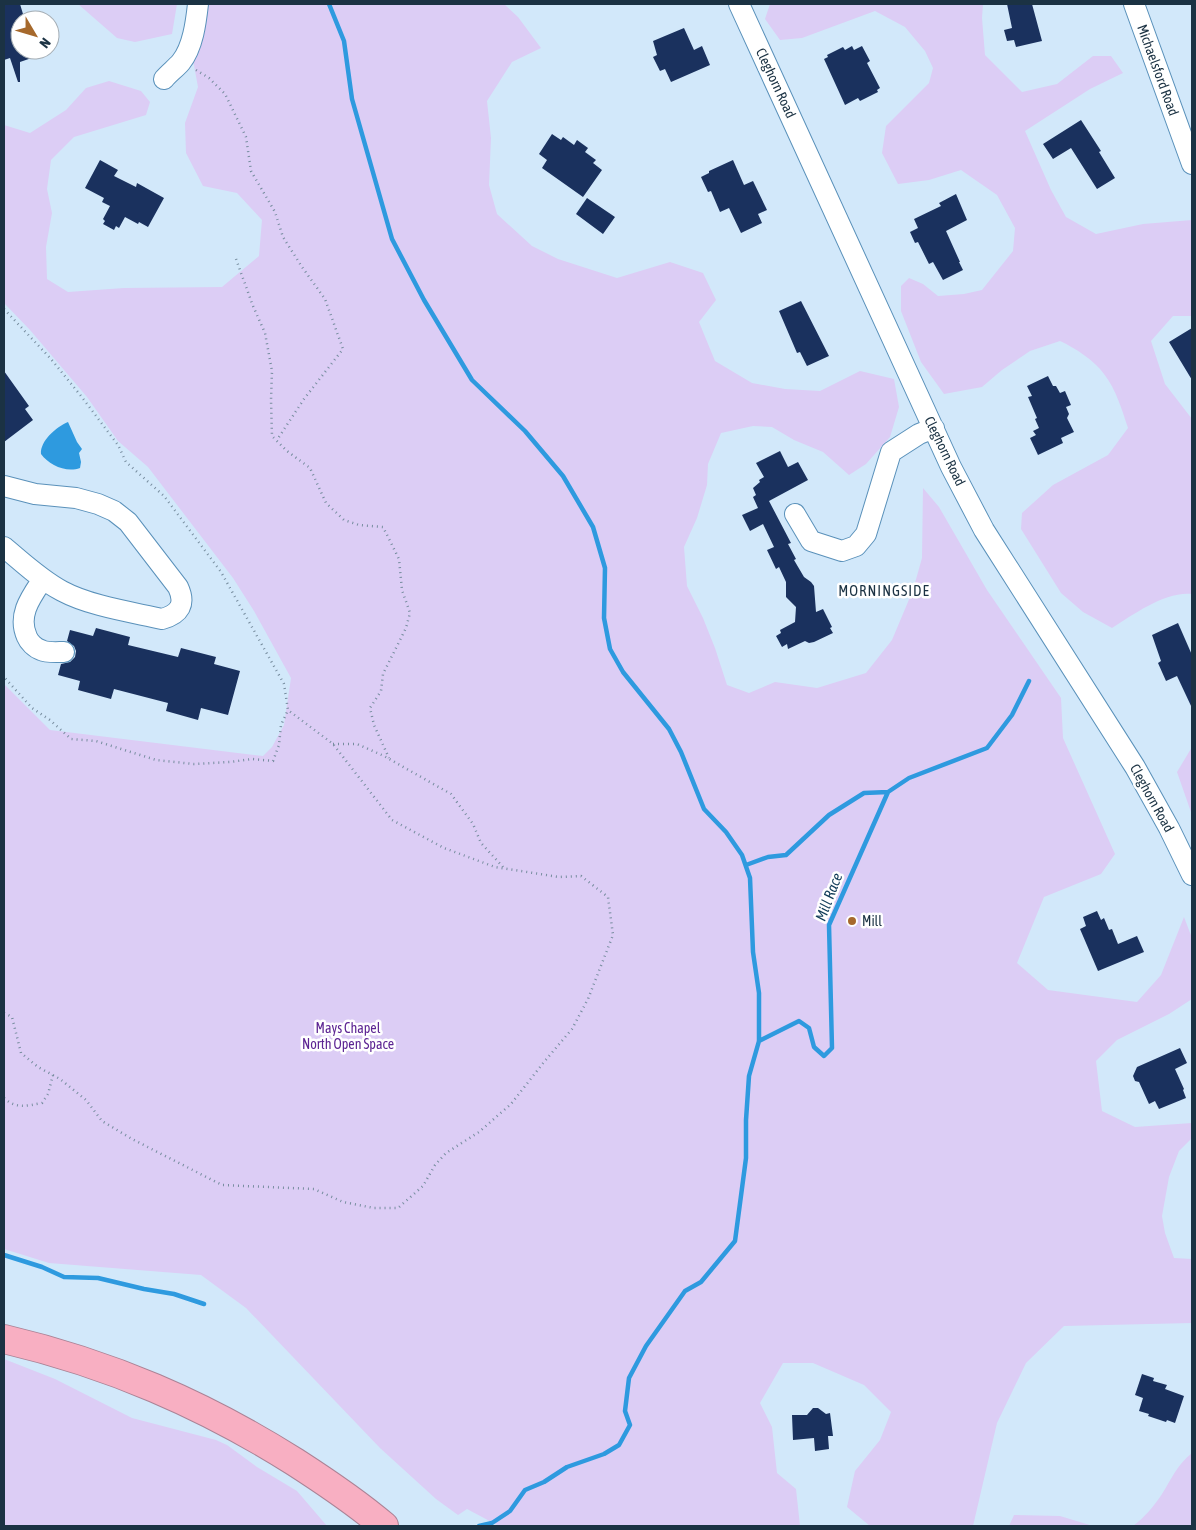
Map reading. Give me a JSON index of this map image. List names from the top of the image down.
{
  "streets": {
    "street": ["Michaelsford Road", "Cleghorn Road"]
  },
  "districts": ["MORNINGSIDE"],
  "water": ["Mill Race"],
  "parks": ["Mays Chapel North Open Space"],
  "places": ["Mill"],
  "north": "bottom right"
}
